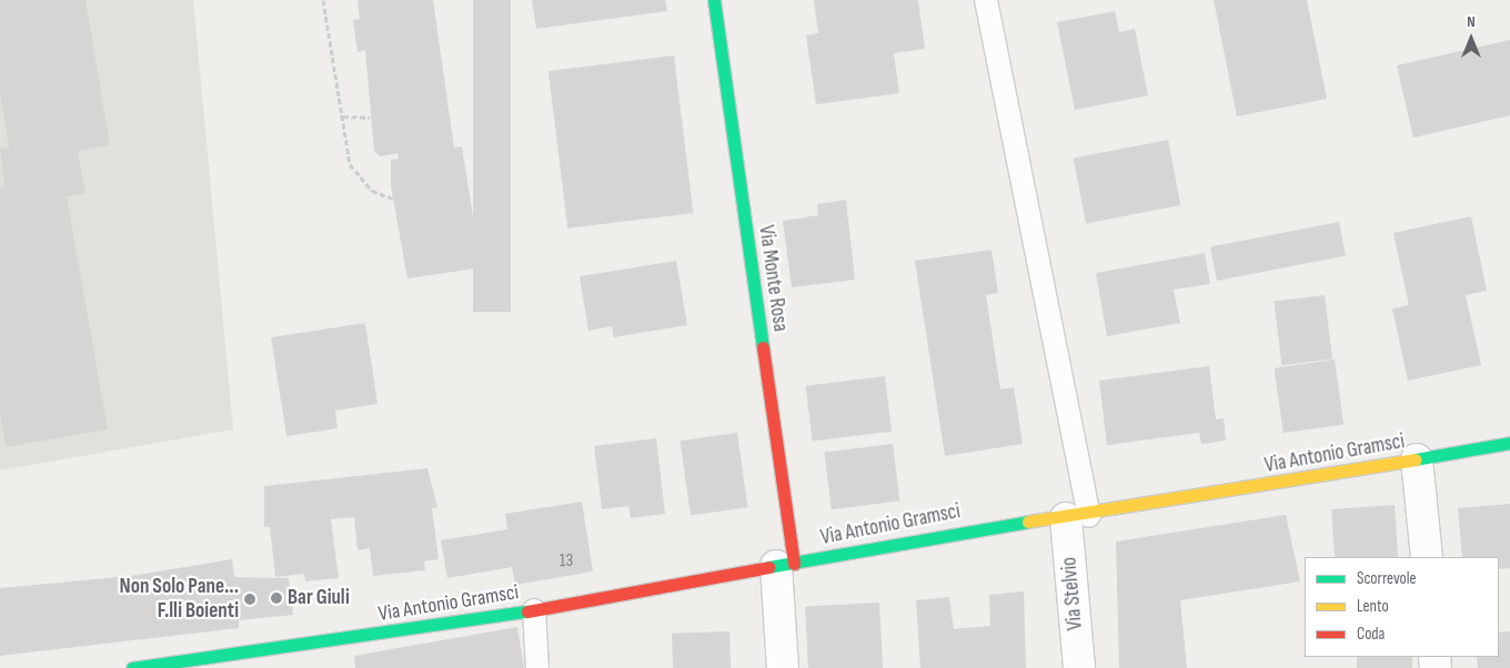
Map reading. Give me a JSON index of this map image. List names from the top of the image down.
{
  "streets": {
    "street": ["Via Monte Rosa", "Via Antonio Gramsci", "Via Stelvio"]
  },
  "crossings": [
    ["Via Monte Rosa", "Via Antonio Gramsci"],
    ["Via Antonio Gramsci", "Via Stelvio"]
  ],
  "places": ["Bar Giuli", "Non Solo Pane... F.lli Boienti"],
  "house_numbers": ["13"],
  "legend": ["Scorrevole", "Lento", "Coda"],
  "north": "top"
}
